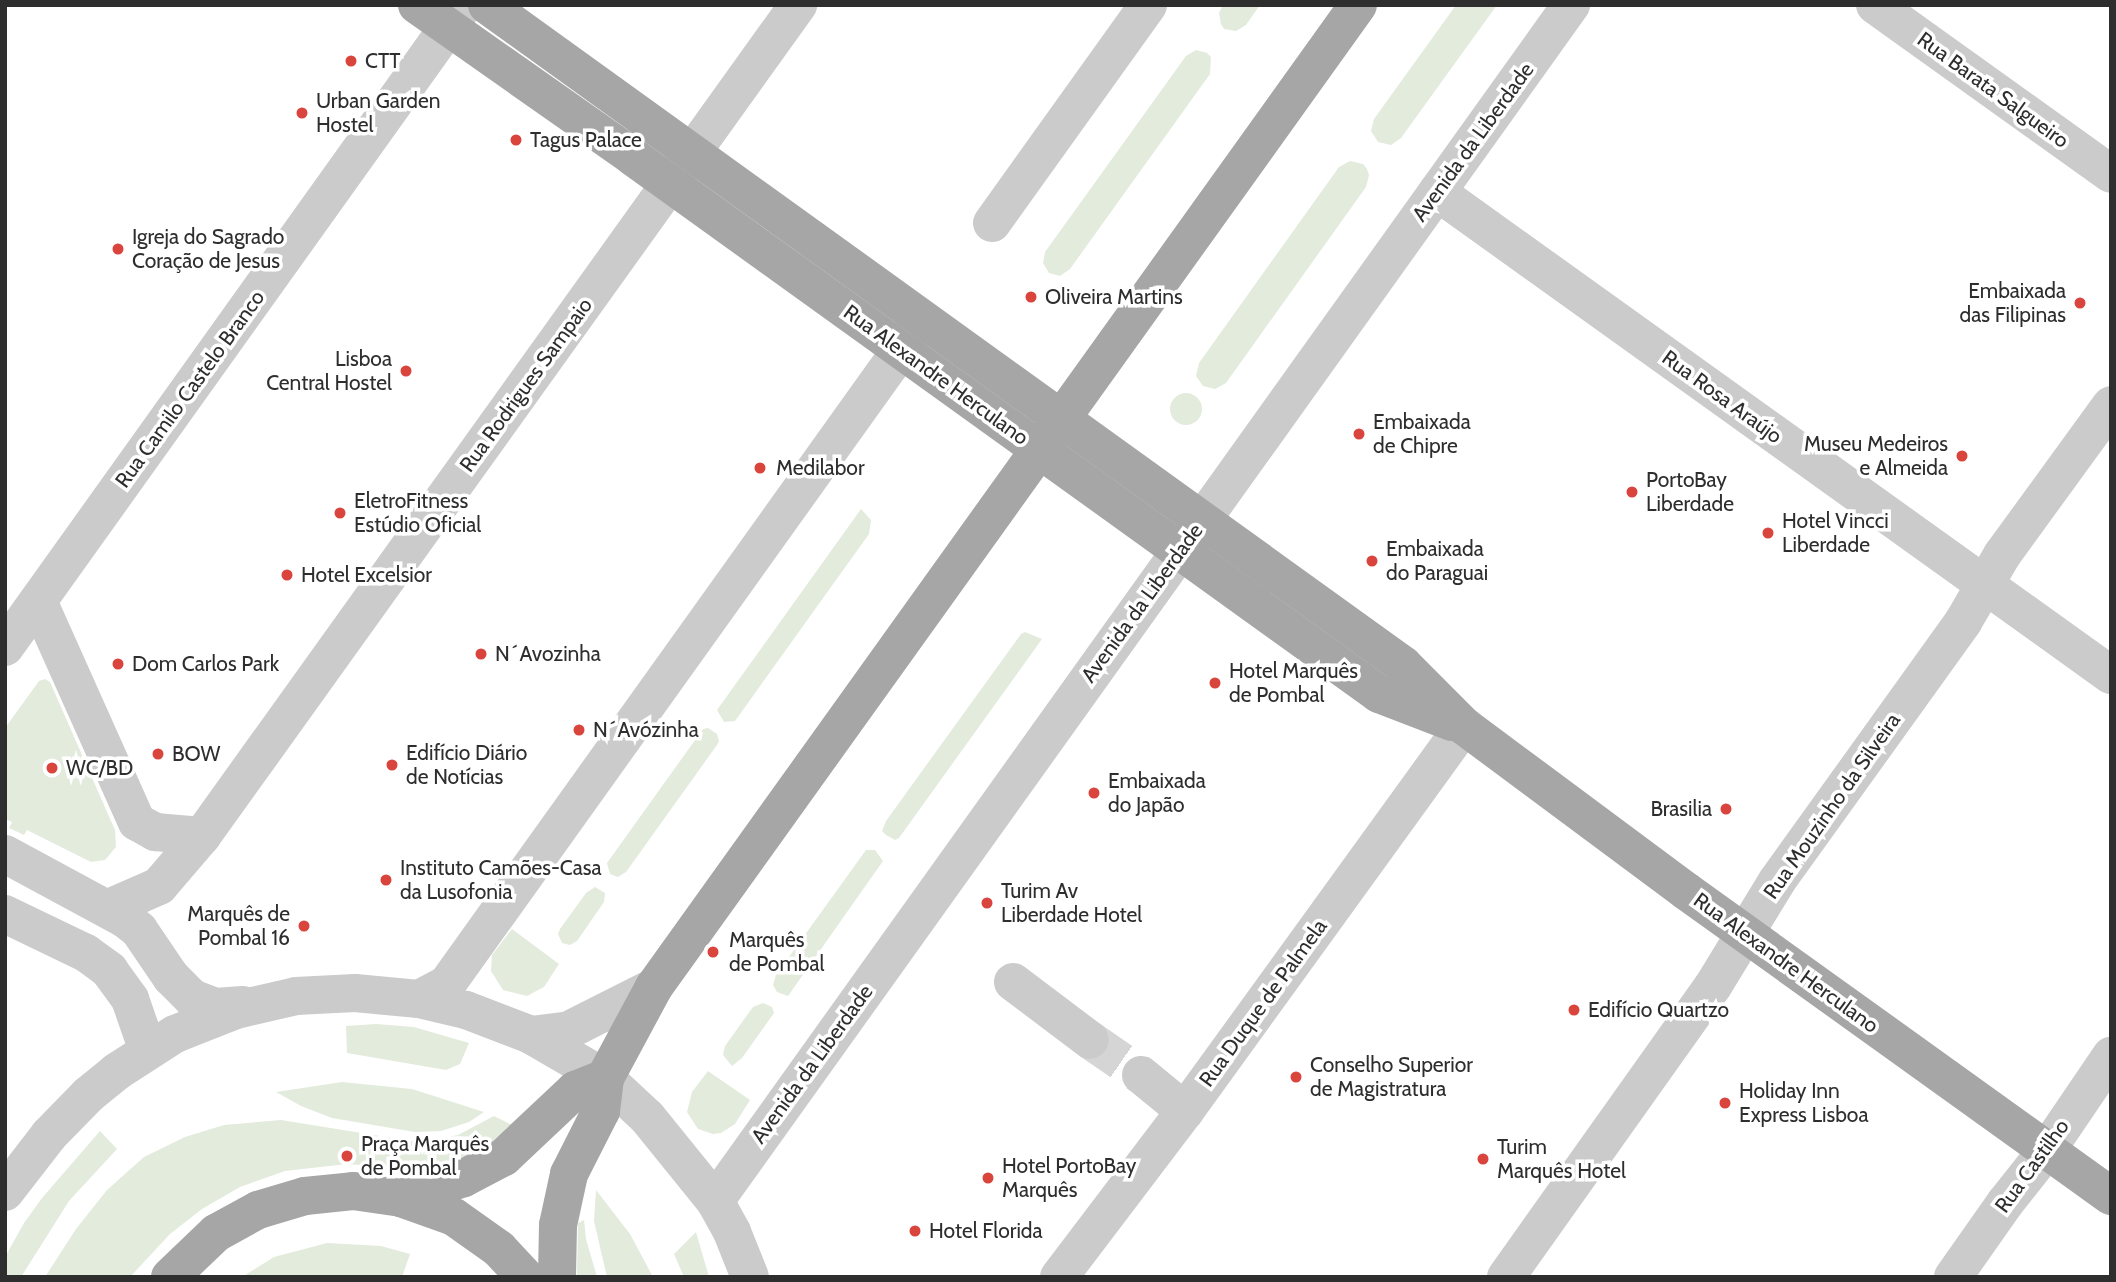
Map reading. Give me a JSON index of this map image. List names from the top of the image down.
{
  "streets": {
    "main road": ["Rua Alexandre Herculano"],
    "street": [
      "Rua Barata Salgueiro",
      "Avenida da Liberdade",
      "Rua Rodrigues Sampaio",
      "Rua Camilo Castelo Branco",
      "Rua Rosa Araújo",
      "Rua Mouzinho da Silveira",
      "Rua Duque de Palmela",
      "Rua Castilho"
    ]
  },
  "crossings": [
    ["Avenida da Liberdade", "Rua Alexandre Herculano"],
    ["Avenida da Liberdade", "Rua Rosa Araújo"],
    ["Rua Alexandre Herculano", "Rua Rodrigues Sampaio"],
    ["Rua Alexandre Herculano", "Rua Camilo Castelo Branco"],
    ["Rua Alexandre Herculano", "Rua Mouzinho da Silveira"],
    ["Rua Alexandre Herculano", "Rua Duque de Palmela"],
    ["Rua Alexandre Herculano", "Rua Castilho"],
    ["Rua Rosa Araújo", "Rua Mouzinho da Silveira"]
  ],
  "places": [
    "CTT",
    "Urban Garden Hostel",
    "Tagus Palace",
    "Igreja do Sagrado Coração de Jesus",
    "Oliveira Martins",
    "Embaixada das Filipinas",
    "Lisboa Central Hostel",
    "Embaixada de Chipre",
    "Museu Medeiros e Almeida",
    "Medilabor",
    "PortoBay Liberdade",
    "EletroFitness Estúdio Oficial",
    "Hotel Vincci Liberdade",
    "Embaixada do Paraguai",
    "Hotel Excelsior",
    "N´Avozinha",
    "Dom Carlos Park",
    "Hotel Marquês de Pombal",
    "N´Avózinha",
    "BOW",
    "Edifício Diário de Notícias",
    "WC/BD",
    "Embaixada do Japão",
    "Brasilia",
    "Instituto Camões-Casa da Lusofonia",
    "Turim Av Liberdade Hotel",
    "Marquês de Pombal 16",
    "Marquês de Pombal",
    "Edifício Quartzo",
    "Conselho Superior de Magistratura",
    "Holiday Inn Express Lisboa",
    "Praça Marquês de Pombal",
    "Turim Marquês Hotel",
    "Hotel PortoBay Marquês",
    "Hotel Florida"
  ]
}
